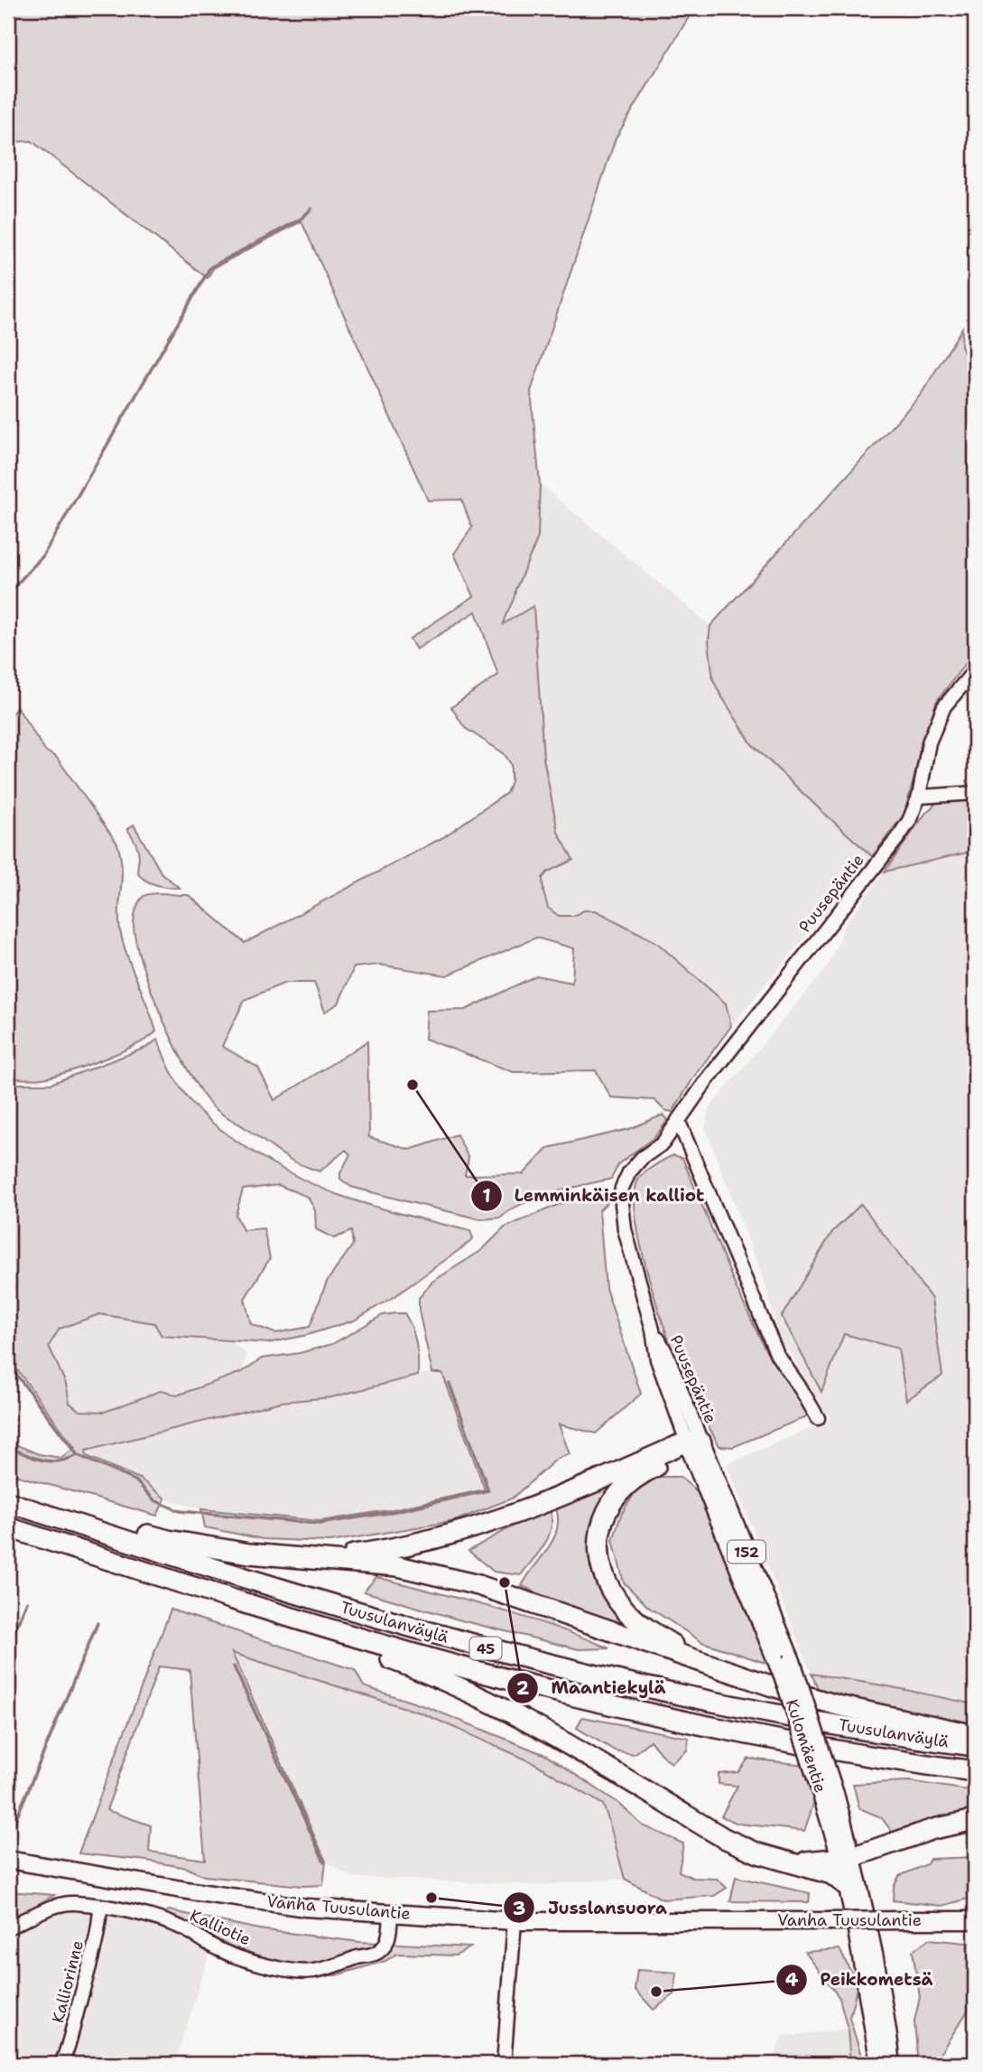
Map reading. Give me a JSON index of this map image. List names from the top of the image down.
{
  "streets": {
    "highway": ["Tuusulanväylä", "45"],
    "main road": ["152", "Kulomäentie", "Vanha Tuusulantie"],
    "street": ["Puusepäntie", "Kalliotie", "Kalliorinne"]
  },
  "crossings": [
    ["Puusepäntie", "Kulomäentie"],
    ["Vanha Tuusulantie", "Kalliotie"],
    ["Kalliotie", "Kalliorinne"]
  ],
  "places": [
    "Lemminkäisen kalliot",
    "Maantiekylä",
    "Jusslansuora",
    "Peikkometsä"
  ]
}
